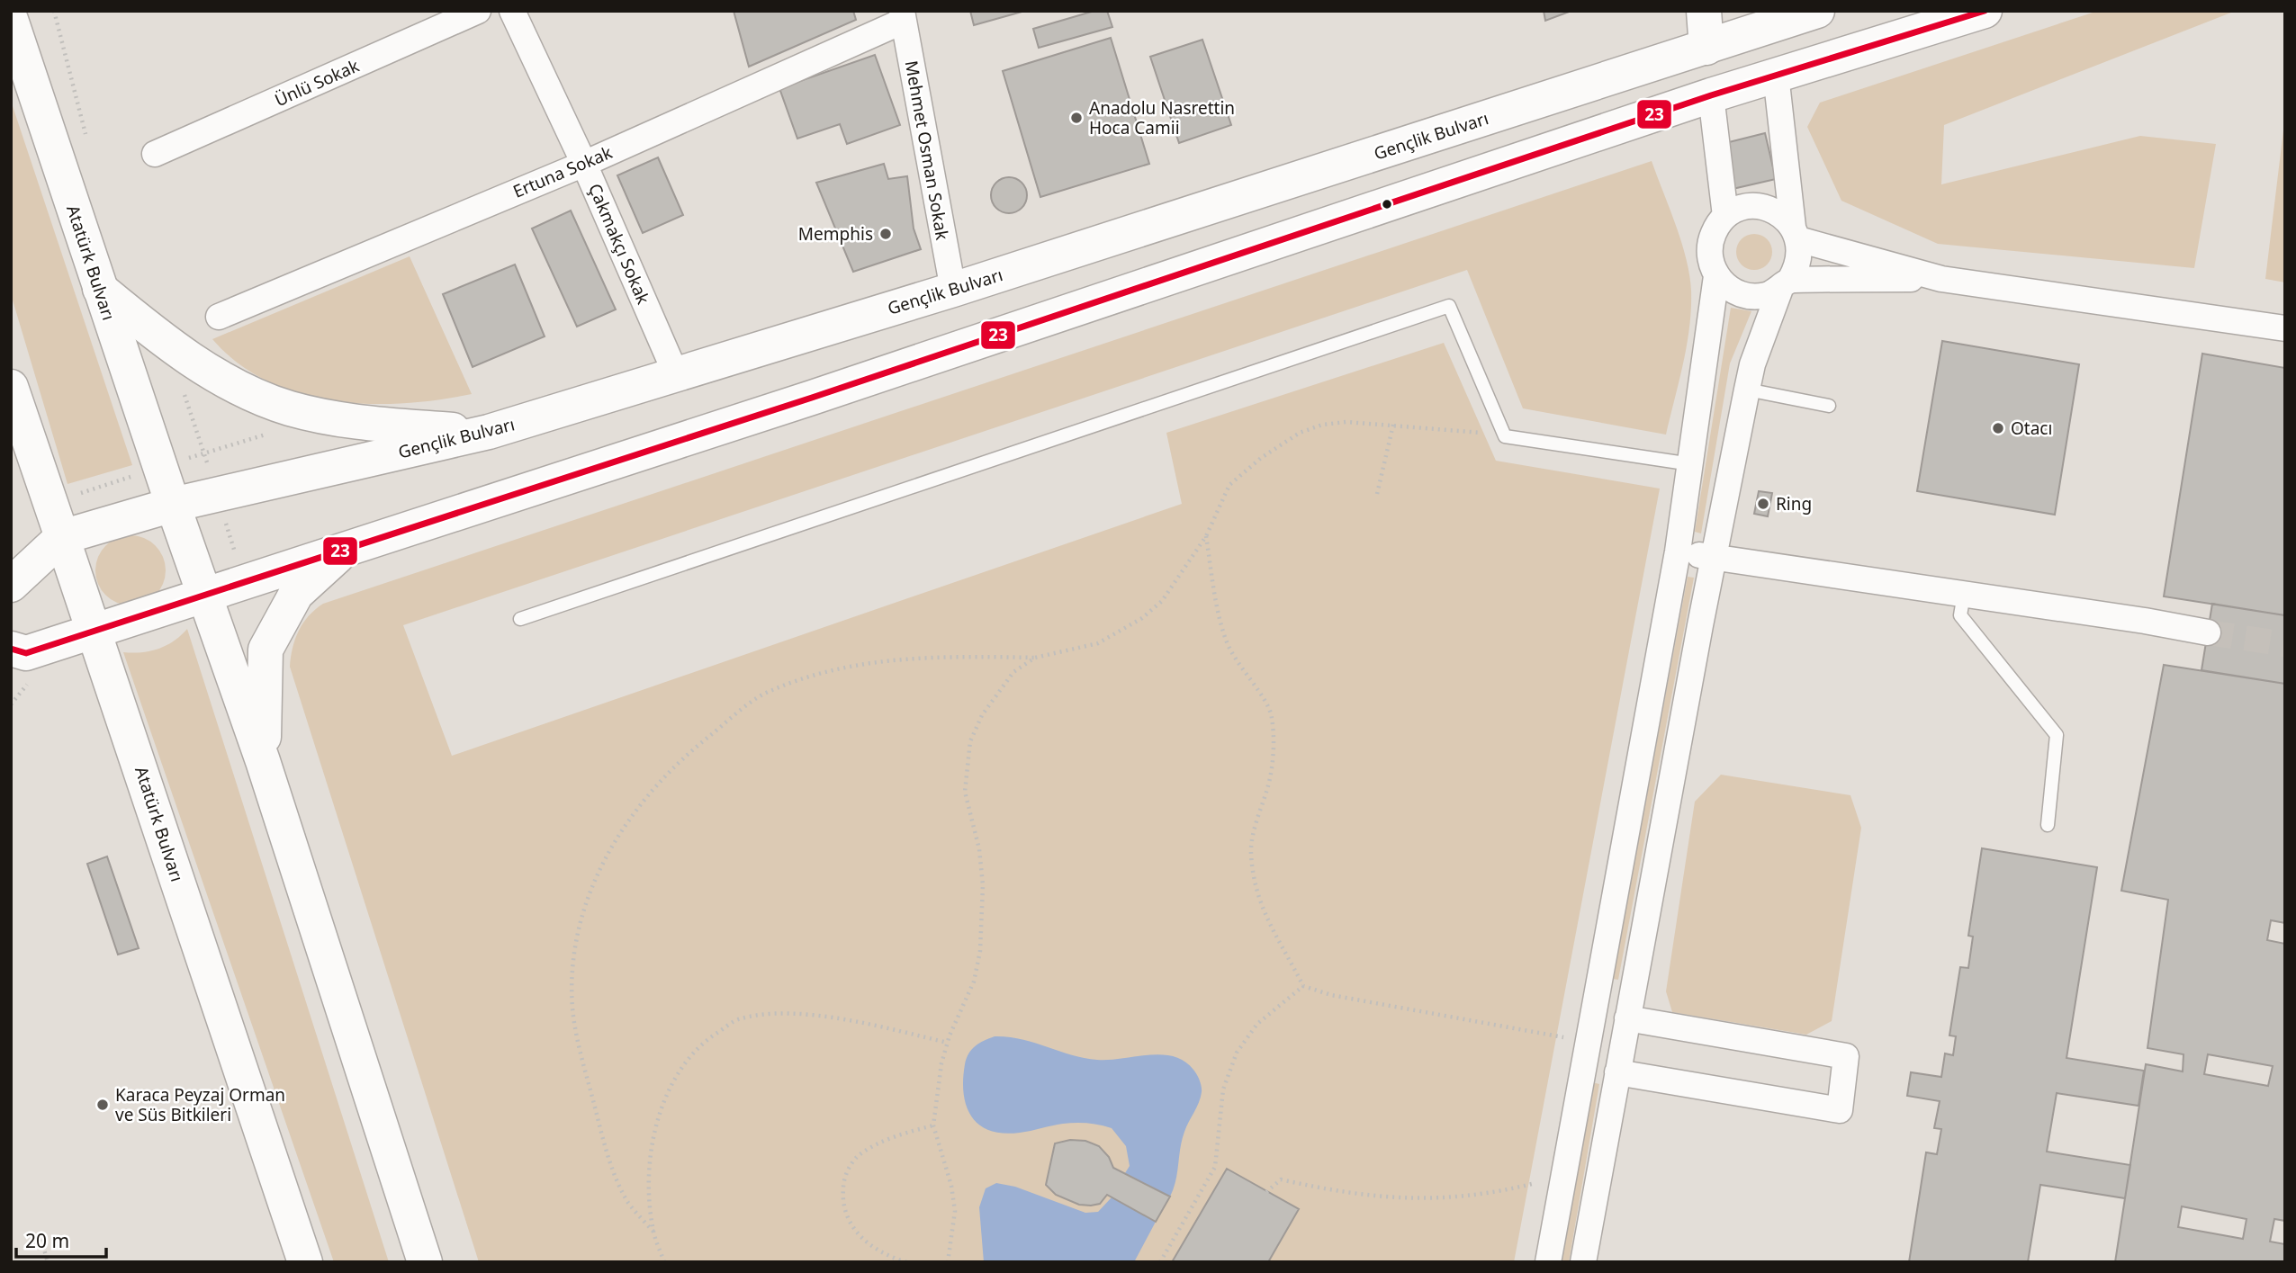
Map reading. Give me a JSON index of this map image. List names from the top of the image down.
{
  "streets": {
    "main road": ["Gençlik Bulvarı", "Atatürk Bulvarı"],
    "street": [
      "Ünlü Sokak",
      "Mehmet Osman Sokak",
      "Ertuna Sokak",
      "Çakmakçı Sokak"
    ]
  },
  "crossings": [
    ["Gençlik Bulvarı", "Mehmet Osman Sokak"],
    ["Gençlik Bulvarı", "Çakmakçı Sokak"],
    ["Gençlik Bulvarı", "Atatürk Bulvarı"],
    ["Mehmet Osman Sokak", "Ertuna Sokak"],
    ["Ertuna Sokak", "Çakmakçı Sokak"]
  ],
  "places": [
    "Anadolu Nasrettin Hoca Camii",
    "Memphis",
    "Otacı",
    "Ring",
    "Karaca Peyzaj Orman ve Süs Bitkileri"
  ],
  "lines": ["transit line 23"],
  "scale_bar": "20 m"
}
